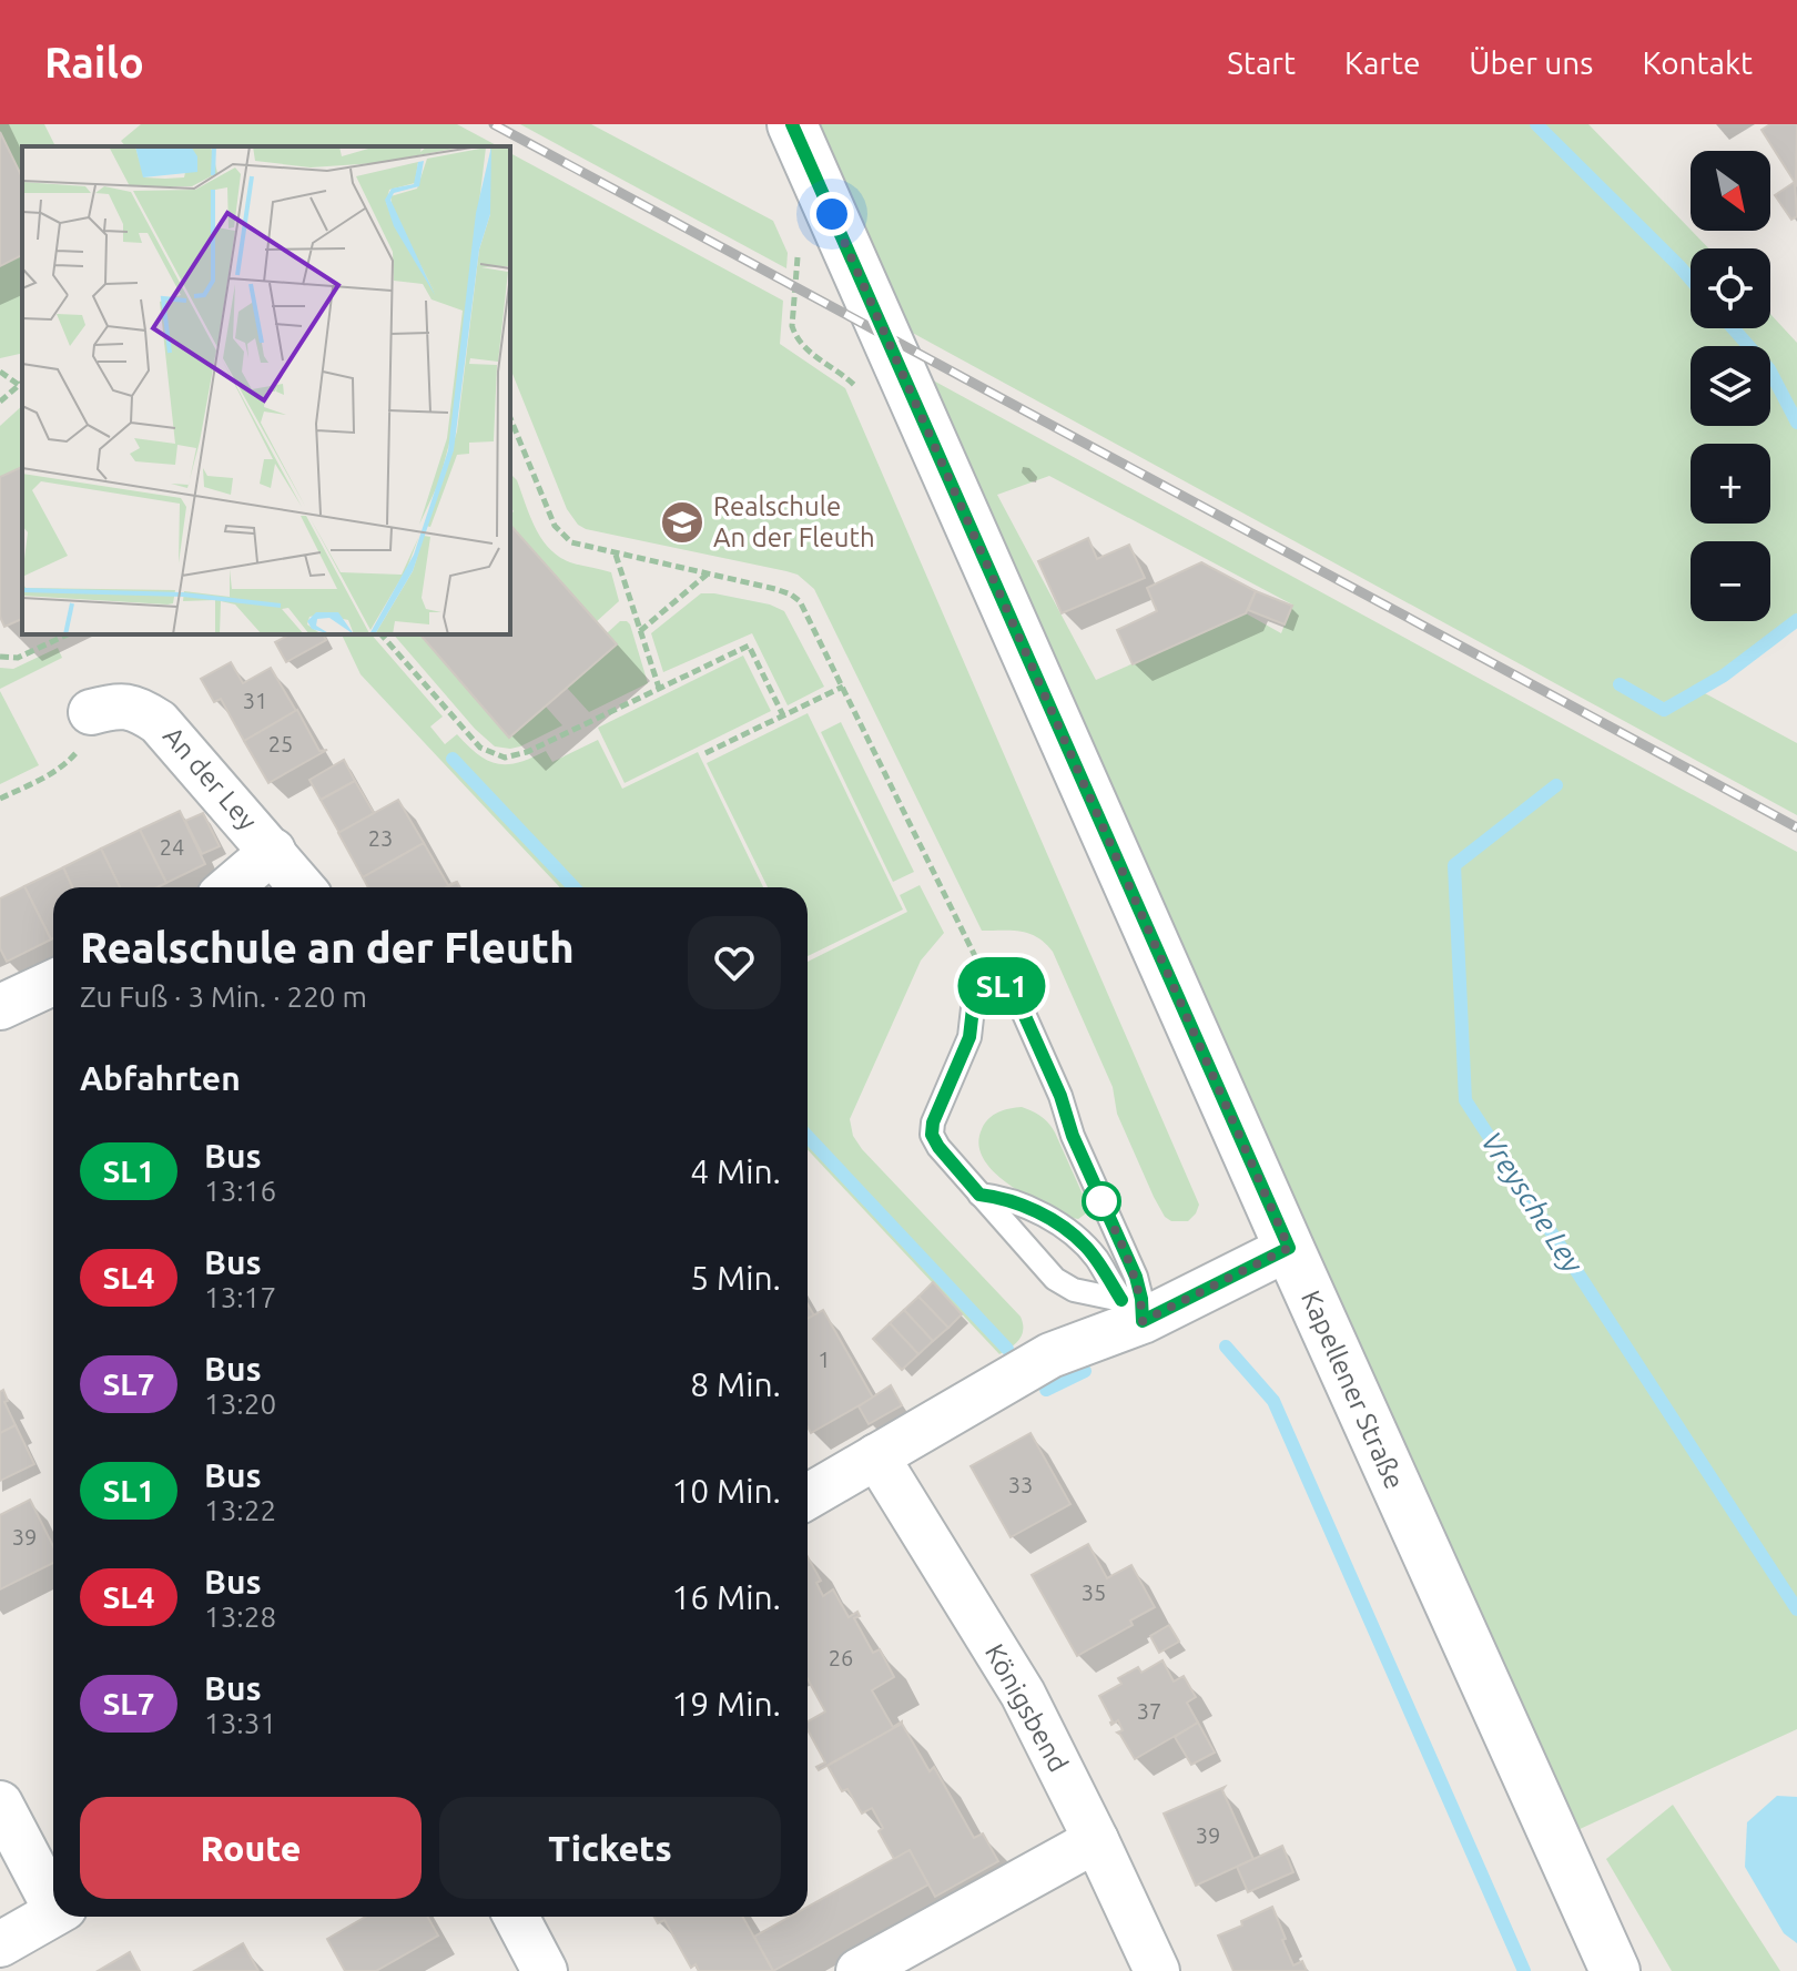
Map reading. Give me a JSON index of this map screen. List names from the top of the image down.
{
  "streets": {
    "main road": ["Kapellener Straße"],
    "street": ["An der Ley", "Königsbend"]
  },
  "water": ["Vreysche Ley"],
  "places": {
    "school or university": ["Realschule An der Fleuth"]
  },
  "lines": ["bus line SL1"],
  "house_numbers": [
    "31",
    "25",
    "23",
    "24",
    "1",
    "33",
    "39",
    "35",
    "26",
    "37",
    "39"
  ],
  "north": "bottom right",
  "page": {
    "header": "Railo",
    "nav": [
      "Start",
      "Karte",
      "Über uns",
      "Kontakt"
    ],
    "on_map": "SL1",
    "map_buttons": ["+", "−"],
    "heading": [
      ["Realschule an der Fleuth", "Zu Fuß · 3 Min. · 220 m"],
      "Abfahrten"
    ],
    "list": [
      {
        "mark": "SL1",
        "name": "Bus",
        "note": "13:16",
        "value": "4 Min."
      },
      {
        "mark": "SL4",
        "name": "Bus",
        "note": "13:17",
        "value": "5 Min."
      },
      {
        "mark": "SL7",
        "name": "Bus",
        "note": "13:20",
        "value": "8 Min."
      },
      {
        "mark": "SL1",
        "name": "Bus",
        "note": "13:22",
        "value": "10 Min."
      },
      {
        "mark": "SL4",
        "name": "Bus",
        "note": "13:28",
        "value": "16 Min."
      },
      {
        "mark": "SL7",
        "name": "Bus",
        "note": "13:31",
        "value": "19 Min."
      }
    ],
    "buttons": ["Route", "Tickets"]
  }
}
